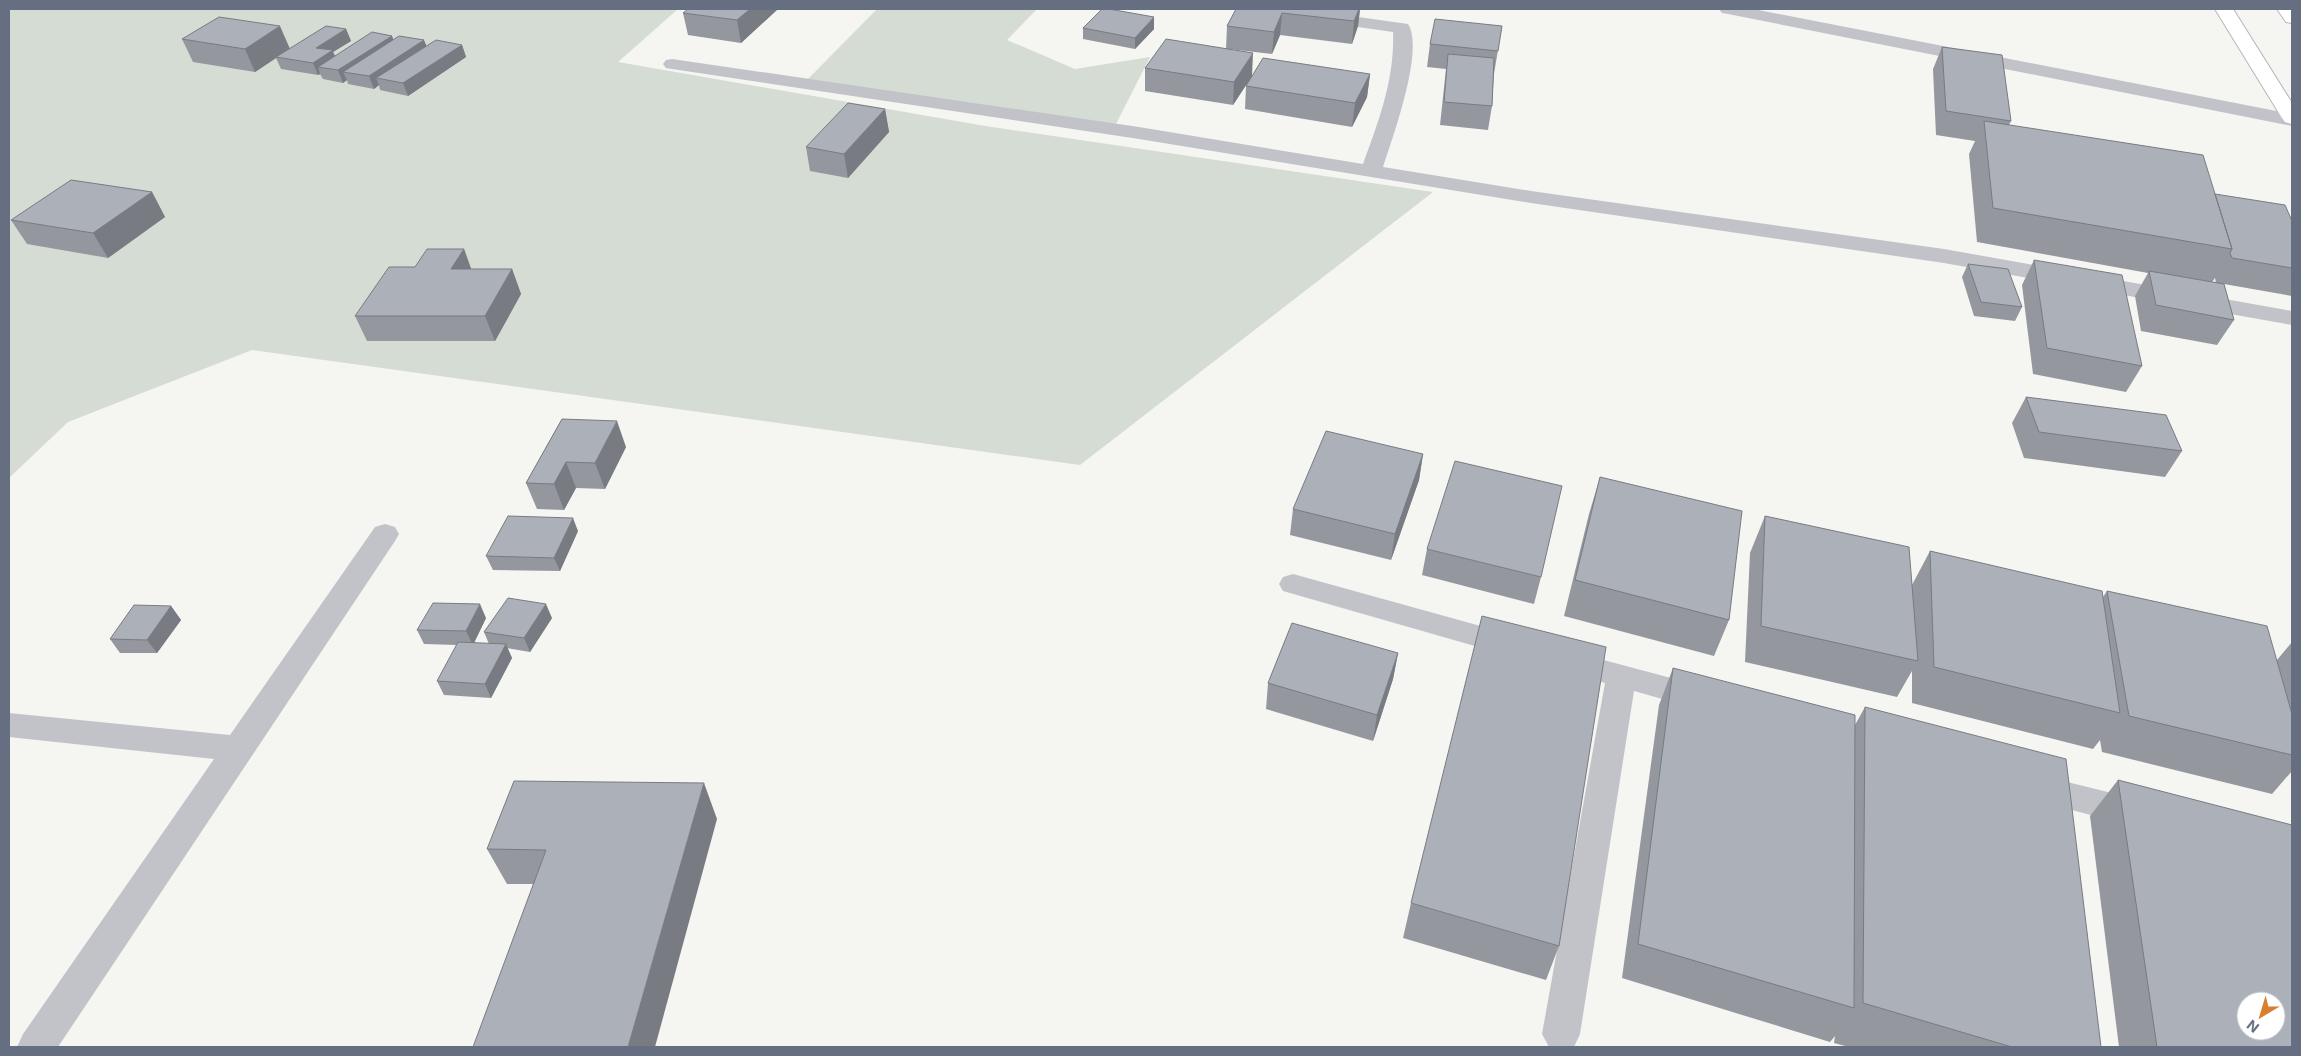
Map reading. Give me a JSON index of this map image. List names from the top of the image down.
{
  "north": "bottom left"
}
